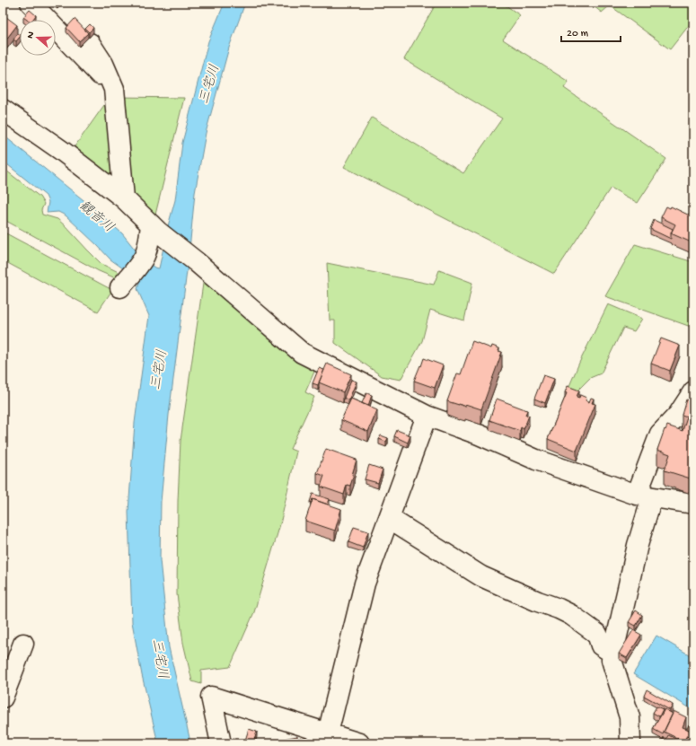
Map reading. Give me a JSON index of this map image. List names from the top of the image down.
{
  "water": ["三宅川", "観音川"],
  "scale_bar": "20 m",
  "north": "left"
}
